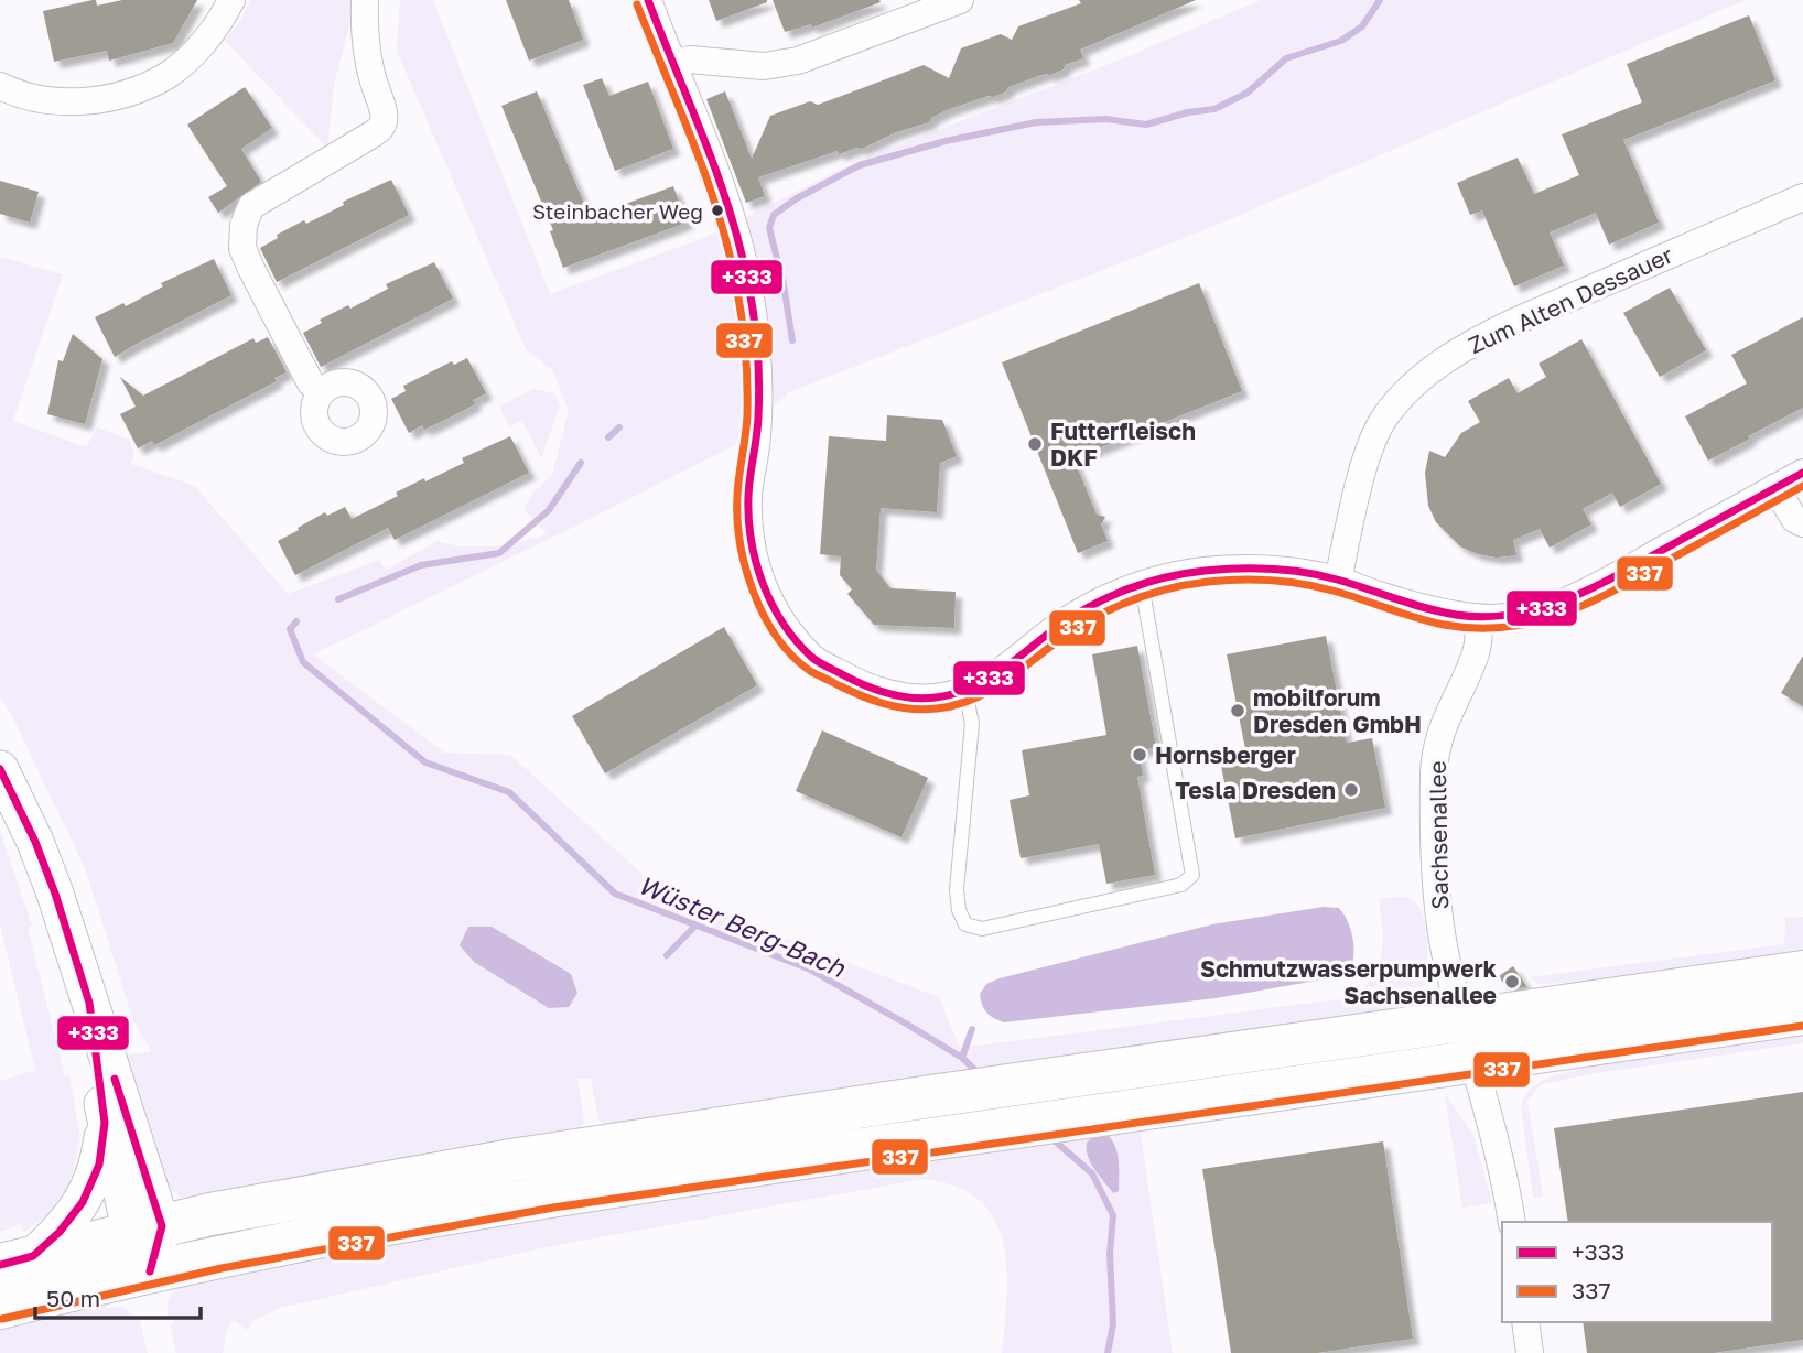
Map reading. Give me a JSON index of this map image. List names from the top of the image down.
{
  "streets": {
    "street": ["Zum Alten Dessauer", "Sachsenallee"]
  },
  "water": ["Wüster Berg-Bach"],
  "places": [
    "Steinbacher Weg",
    "Futterfleisch DKF",
    "mobilforum Dresden GmbH",
    "Hornsberger",
    "Tesla Dresden",
    "Schmutzwasserpumpwerk Sachsenallee"
  ],
  "lines": ["transit line +333", "transit line 337"],
  "legend": ["+333", "337"],
  "scale_bar": "50 m"
}
